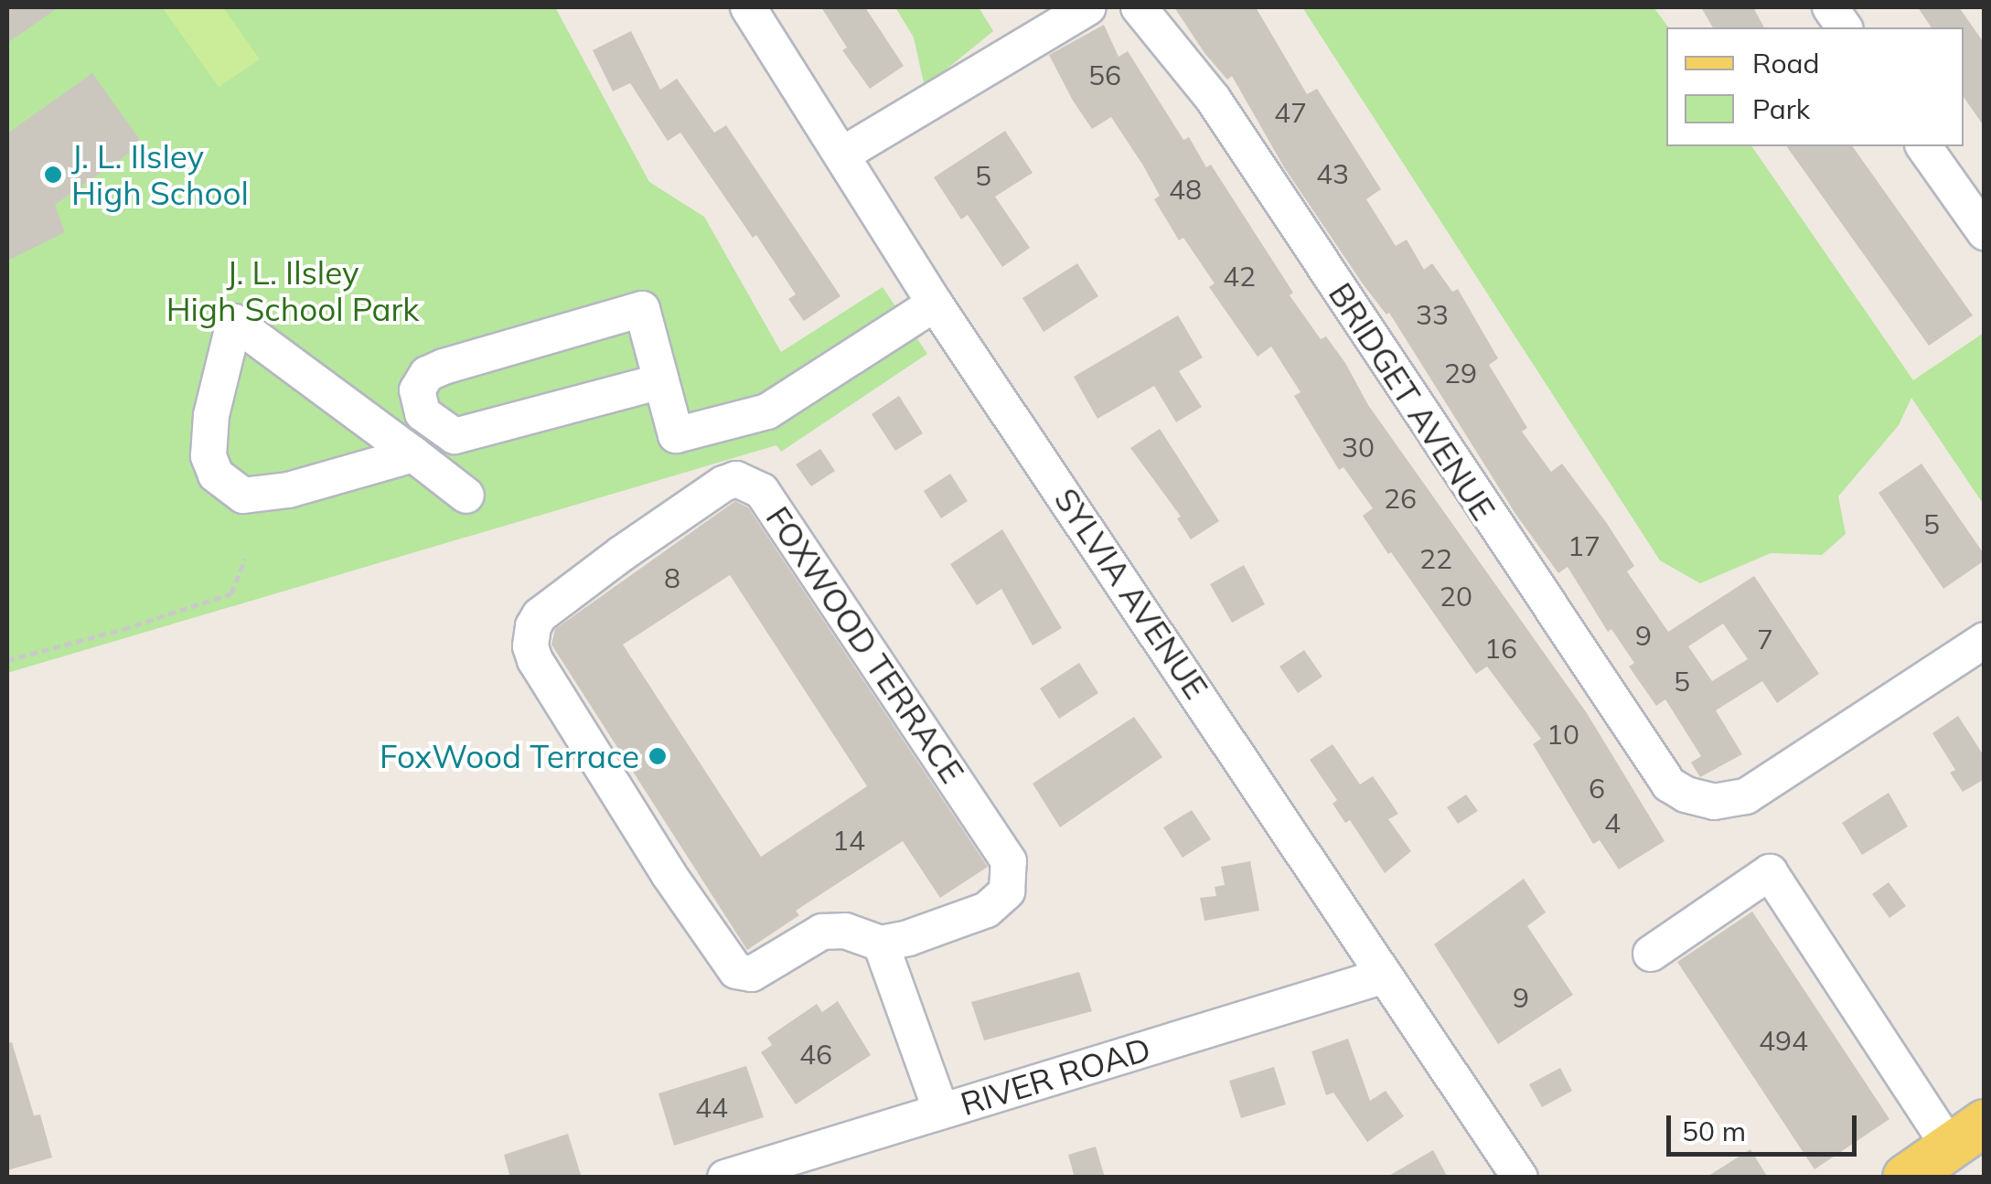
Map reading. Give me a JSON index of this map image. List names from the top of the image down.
{
  "streets": {
    "street": [
      "BRIDGET AVENUE",
      "SYLVIA AVENUE",
      "FOXWOOD TERRACE",
      "RIVER ROAD"
    ]
  },
  "crossings": [
    ["SYLVIA AVENUE", "RIVER ROAD"]
  ],
  "parks": ["J. L. Ilsley High School Park"],
  "places": ["J. L. Ilsley High School", "FoxWood Terrace"],
  "house_numbers": [
    "56",
    "47",
    "43",
    "5",
    "48",
    "42",
    "33",
    "29",
    "30",
    "26",
    "5",
    "17",
    "22",
    "8",
    "20",
    "9",
    "7",
    "16",
    "5",
    "10",
    "6",
    "4",
    "14",
    "9",
    "494",
    "46",
    "44"
  ],
  "legend": ["Road", "Park"],
  "scale_bar": "50 m"
}
